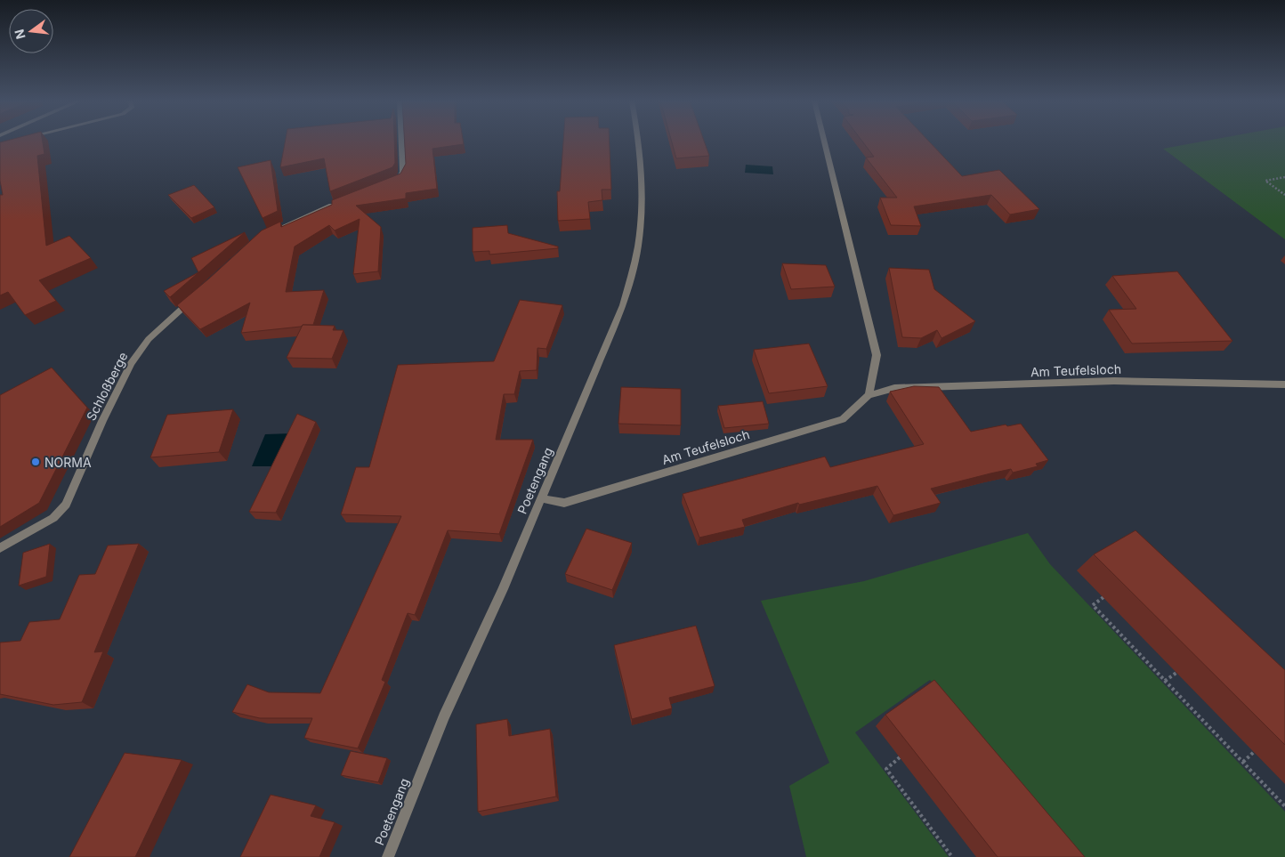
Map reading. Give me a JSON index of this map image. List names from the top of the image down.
{
  "streets": {
    "street": ["Am Teufelsloch", "Schloßberge", "Poetengang"]
  },
  "crossings": [
    ["Am Teufelsloch", "Poetengang"]
  ],
  "places": ["NORMA"],
  "north": "left"
}
